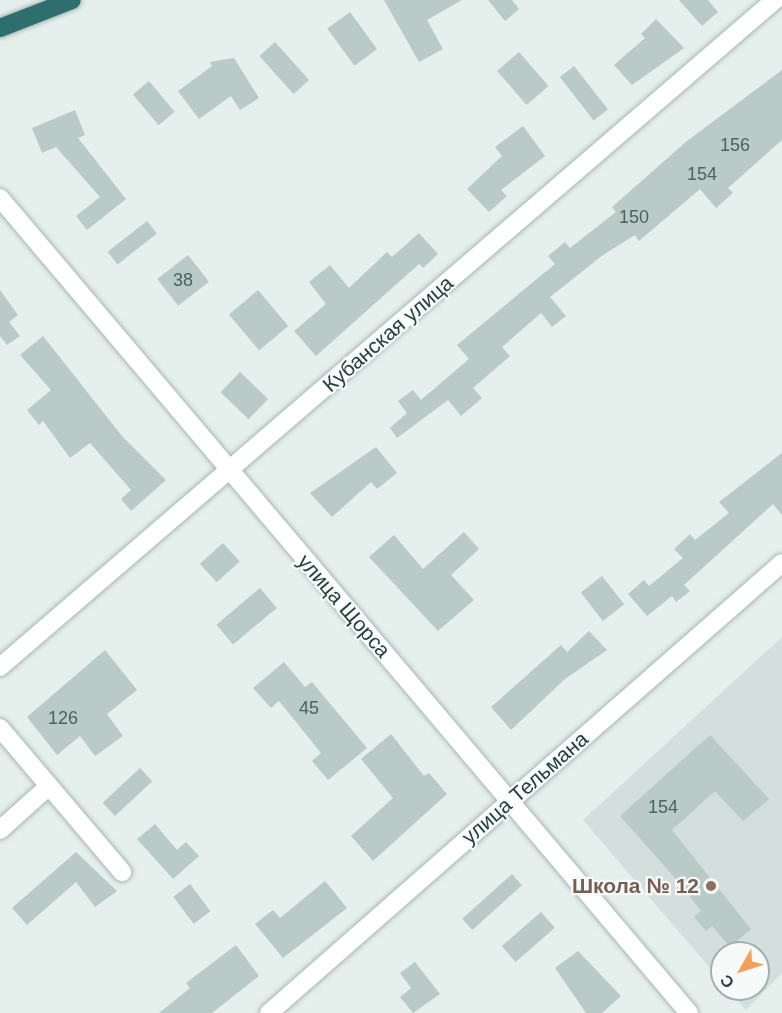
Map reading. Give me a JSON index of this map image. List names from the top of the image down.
{
  "streets": {
    "street": ["Кубанская улица", "улица Щорса", "улица Тельмана"]
  },
  "crossings": [
    ["Кубанская улица", "улица Щорса"],
    ["улица Щорса", "улица Тельмана"]
  ],
  "places": ["Школа № 12"],
  "house_numbers": [
    "156",
    "154",
    "150",
    "38",
    "45",
    "126",
    "154"
  ],
  "north": "bottom left"
}
